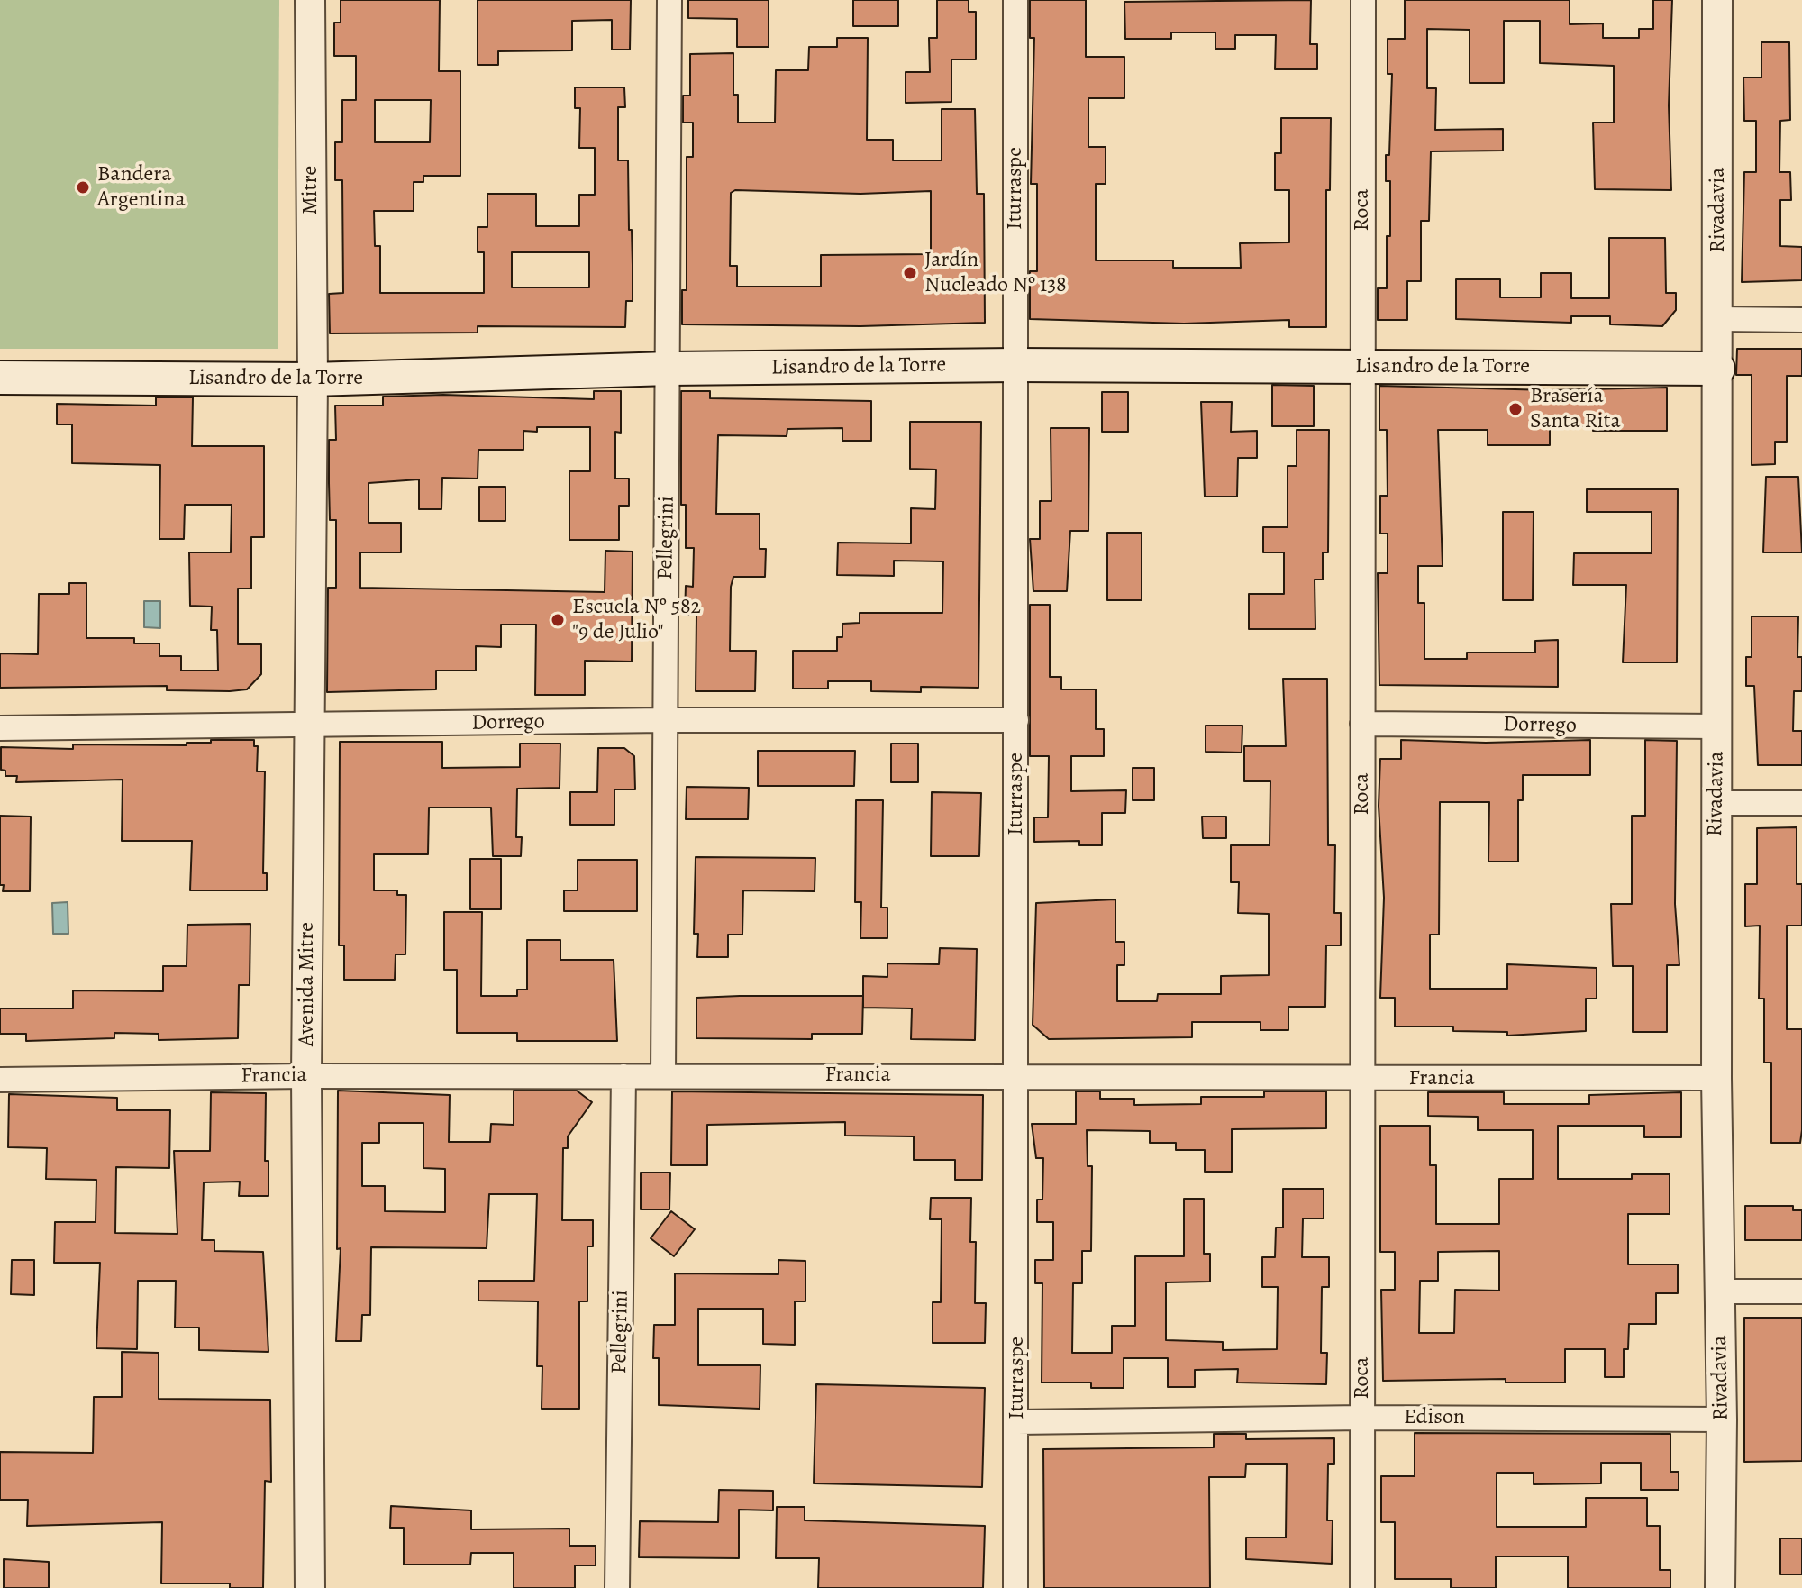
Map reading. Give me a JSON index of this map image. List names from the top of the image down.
{
  "streets": {
    "main road": ["Lisandro de la Torre"],
    "street": [
      "Iturraspe",
      "Mitre",
      "Roca",
      "Rivadavia",
      "Pellegrini",
      "Dorrego",
      "Avenida Mitre",
      "Francia",
      "Edison"
    ]
  },
  "crossings": [
    ["Iturraspe", "Lisandro de la Torre"],
    ["Iturraspe", "Dorrego"],
    ["Iturraspe", "Francia"],
    ["Iturraspe", "Edison"],
    ["Mitre", "Lisandro de la Torre"],
    ["Mitre", "Avenida Mitre"],
    ["Roca", "Lisandro de la Torre"],
    ["Roca", "Dorrego"],
    ["Roca", "Francia"],
    ["Roca", "Edison"],
    ["Rivadavia", "Lisandro de la Torre"],
    ["Rivadavia", "Dorrego"],
    ["Rivadavia", "Francia"],
    ["Rivadavia", "Edison"],
    ["Lisandro de la Torre", "Pellegrini"],
    ["Lisandro de la Torre", "Avenida Mitre"],
    ["Pellegrini", "Dorrego"],
    ["Pellegrini", "Francia"],
    ["Dorrego", "Avenida Mitre"],
    ["Avenida Mitre", "Francia"]
  ],
  "places": [
    "Bandera Argentina",
    "Jardín Nucleado Nº 138",
    "Brasería Santa Rita",
    "Escuela Nº 582 \"9 de Julio\""
  ]
}
